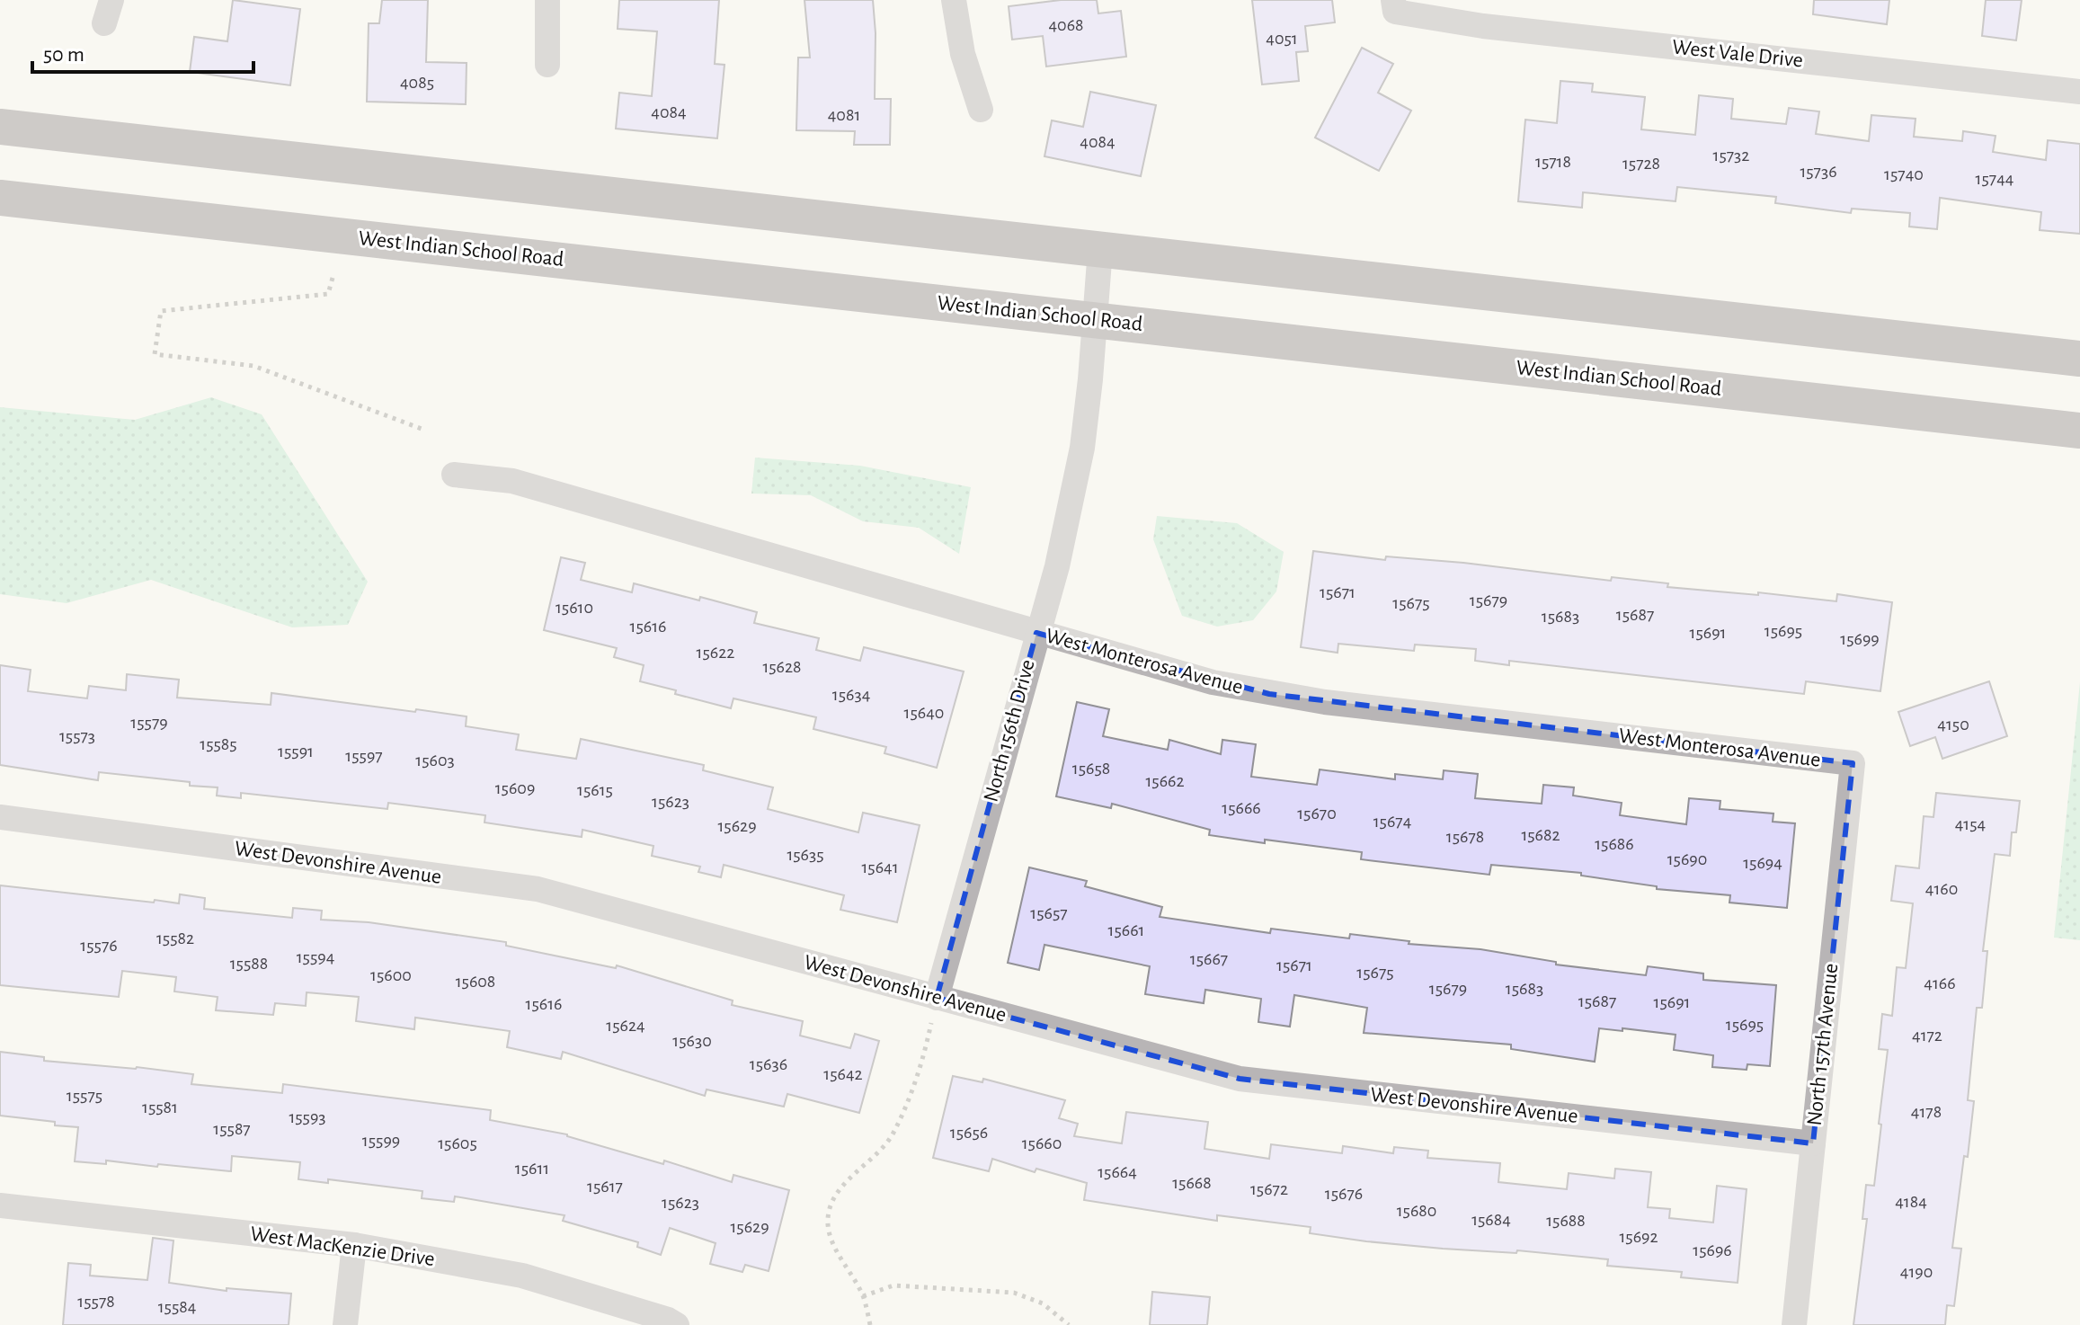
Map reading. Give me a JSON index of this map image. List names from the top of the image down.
{
  "streets": {
    "main road": ["West Indian School Road"],
    "street": [
      "West Vale Drive",
      "West Monterosa Avenue",
      "North 156th Drive",
      "West Devonshire Avenue",
      "North 157th Avenue",
      "West MacKenzie Drive"
    ]
  },
  "crossings": [
    ["West Indian School Road", "North 156th Drive"],
    ["West Monterosa Avenue", "North 156th Drive"],
    ["West Monterosa Avenue", "North 157th Avenue"],
    ["North 156th Drive", "West Devonshire Avenue"],
    ["West Devonshire Avenue", "North 157th Avenue"]
  ],
  "house_numbers": [
    "4068",
    "4051",
    "4085",
    "4084",
    "4081",
    "4084",
    "15732",
    "15718",
    "15728",
    "15736",
    "15740",
    "15744",
    "15671",
    "15679",
    "15675",
    "15610",
    "15687",
    "15683",
    "15616",
    "15695",
    "15691",
    "15699",
    "15622",
    "15628",
    "15634",
    "15640",
    "15579",
    "4150",
    "15573",
    "15585",
    "15591",
    "15597",
    "15603",
    "15658",
    "15662",
    "15609",
    "15615",
    "15623",
    "15666",
    "15670",
    "15674",
    "4154",
    "15629",
    "15682",
    "15678",
    "15686",
    "15635",
    "15690",
    "15694",
    "15641",
    "4160",
    "15657",
    "15661",
    "15582",
    "15576",
    "15594",
    "15667",
    "15588",
    "15671",
    "15675",
    "15600",
    "15608",
    "4166",
    "15679",
    "15683",
    "15687",
    "15691",
    "15616",
    "15695",
    "15624",
    "4172",
    "15630",
    "15636",
    "15642",
    "15575",
    "15581",
    "4178",
    "15593",
    "15587",
    "15656",
    "15599",
    "15605",
    "15660",
    "15611",
    "15664",
    "15668",
    "15617",
    "15672",
    "15676",
    "4184",
    "15623",
    "15680",
    "15684",
    "15688",
    "15629",
    "15692",
    "15696",
    "4190",
    "15578",
    "15584"
  ],
  "scale_bar": "50 m"
}
